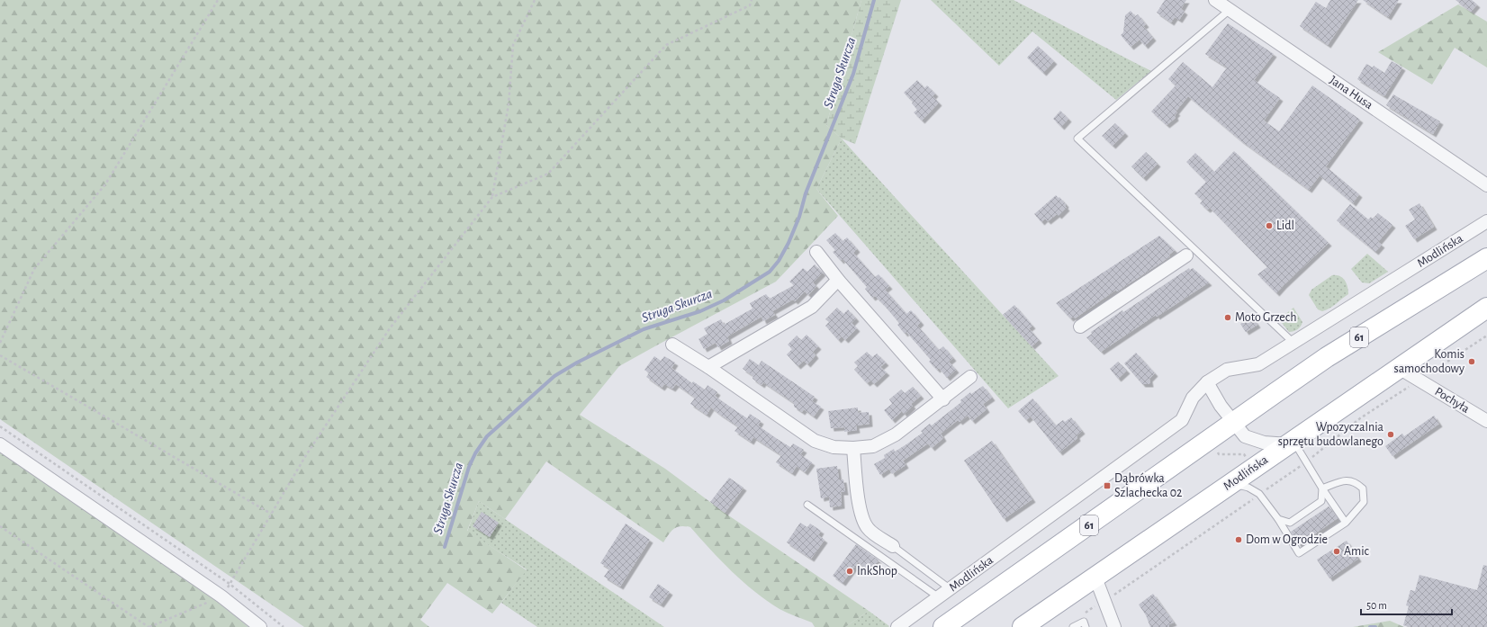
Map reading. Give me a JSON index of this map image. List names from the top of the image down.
{
  "streets": {
    "main road": ["Modlińska", "61"],
    "street": ["Jana Husa", "Pochyła"]
  },
  "crossings": [
    ["Modlińska", "Pochyła"]
  ],
  "water": ["Struga Skurcza"],
  "places": {
    "other": [
      "Lidl",
      "Moto Grzech",
      "Komis samochodowy",
      "Wpozyczalnia sprzętu budowlanego",
      "Dom w Ogrodzie",
      "Amic",
      "InkShop"
    ],
    "transit": ["Dąbrówka Szlachecka 02"]
  },
  "scale_bar": "50 m"
}
